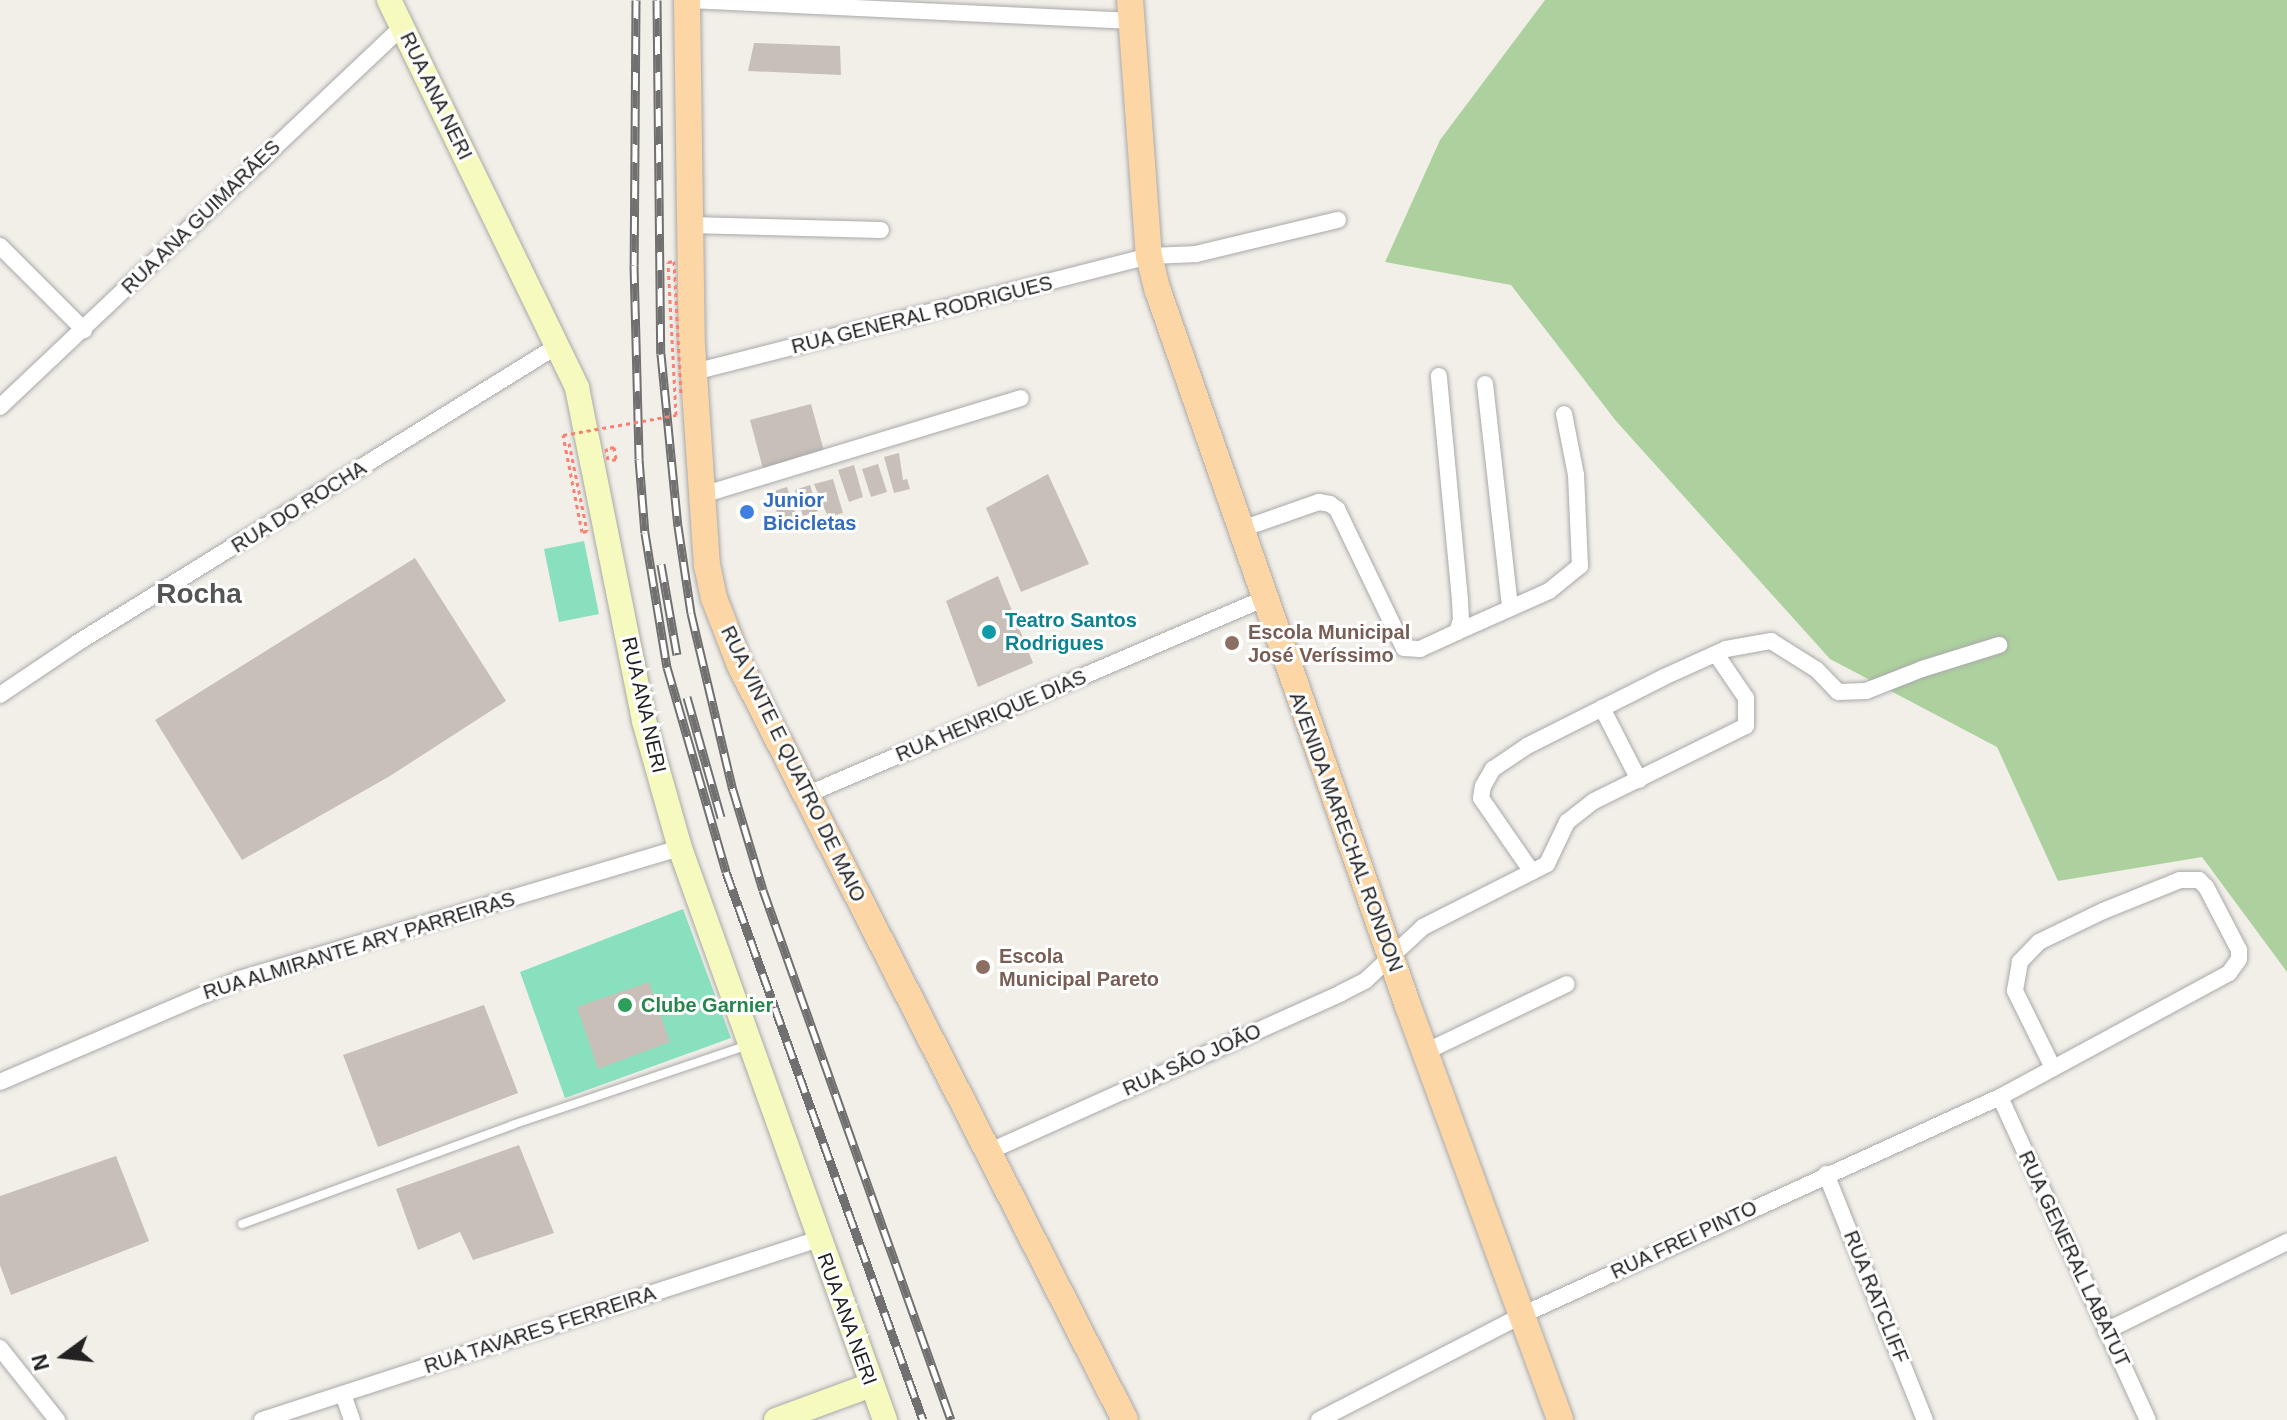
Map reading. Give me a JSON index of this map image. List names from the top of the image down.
{
  "streets": {
    "main road": ["RUA ANA NERI", "RUA VINTE E QUATRO DE MAIO", "AVENIDA MARECHAL RONDON"],
    "street": [
      "RUA ANA GUIMARÃES",
      "RUA GENERAL RODRIGUES",
      "RUA DO ROCHA",
      "RUA HENRIQUE DIAS",
      "RUA ALMIRANTE ARY PARREIRAS",
      "RUA SÃO JOÃO",
      "RUA FREI PINTO",
      "RUA GENERAL LABATUT",
      "RUA RATCLIFF",
      "RUA TAVARES FERREIRA"
    ]
  },
  "crossings": [
    ["RUA ANA NERI", "RUA ANA GUIMARÃES"],
    ["RUA ANA NERI", "RUA DO ROCHA"],
    ["RUA ANA NERI", "RUA ALMIRANTE ARY PARREIRAS"],
    ["RUA ANA NERI", "RUA TAVARES FERREIRA"],
    ["RUA GENERAL RODRIGUES", "RUA VINTE E QUATRO DE MAIO"],
    ["RUA GENERAL RODRIGUES", "AVENIDA MARECHAL RONDON"],
    ["RUA HENRIQUE DIAS", "RUA VINTE E QUATRO DE MAIO"],
    ["RUA HENRIQUE DIAS", "AVENIDA MARECHAL RONDON"],
    ["RUA VINTE E QUATRO DE MAIO", "RUA SÃO JOÃO"],
    ["AVENIDA MARECHAL RONDON", "RUA SÃO JOÃO"],
    ["AVENIDA MARECHAL RONDON", "RUA FREI PINTO"],
    ["RUA FREI PINTO", "RUA GENERAL LABATUT"],
    ["RUA FREI PINTO", "RUA RATCLIFF"]
  ],
  "districts": ["Rocha"],
  "places": [
    "Junior Bicicletas",
    "Teatro Santos Rodrigues",
    "Escola Municipal José Veríssimo",
    "Escola Municipal Pareto",
    "Clube Garnier"
  ],
  "north": "left"
}
